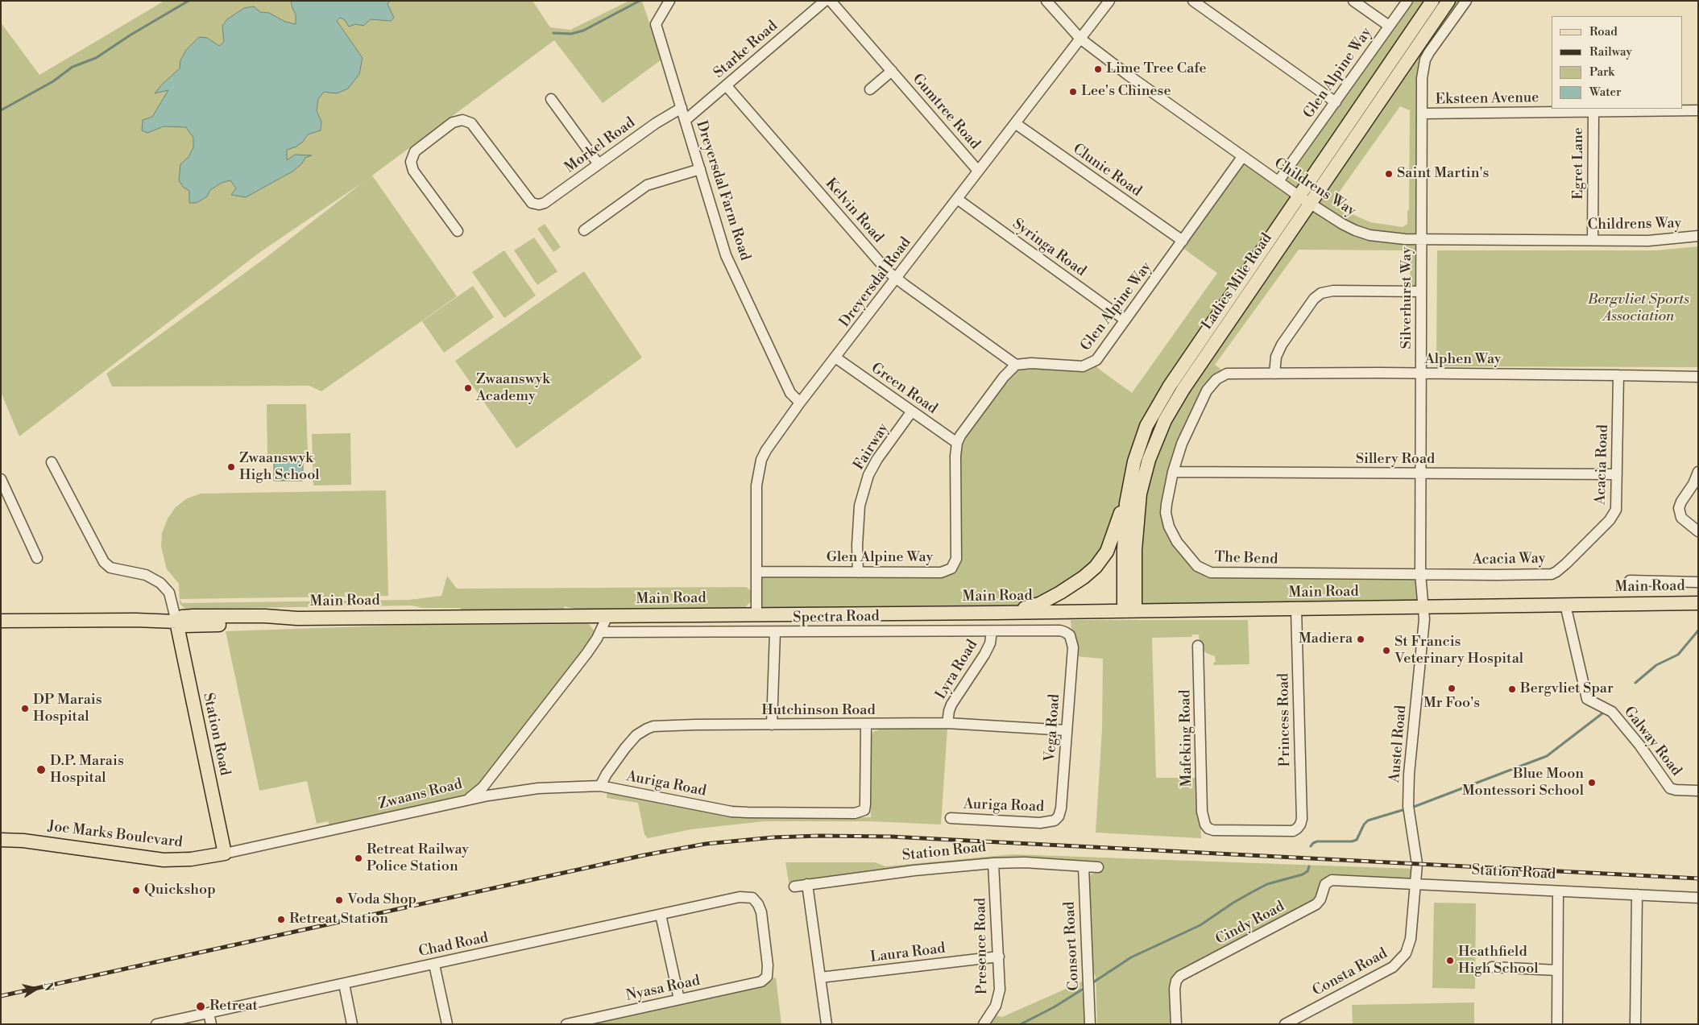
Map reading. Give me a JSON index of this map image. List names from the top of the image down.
{
  "streets": {
    "main road": [
      "Ladies Mile Road",
      "Main Road",
      "Station Road",
      "Joe Marks Boulevard"
    ],
    "street": [
      "Starke Road",
      "Glen Alpine Way",
      "Eksteen Avenue",
      "Gumtree Road",
      "Morkel Road",
      "Egret Lane",
      "Clunie Road",
      "Childrens Way",
      "Dreyersdal Farm Road",
      "Kelvin Road",
      "Syringa Road",
      "Dreyersdal Road",
      "Silverhurst Way",
      "Alphen Way",
      "Green Road",
      "Fairway",
      "Sillery Road",
      "Acacia Road",
      "The Bend",
      "Acacia Way",
      "Spectra Road",
      "Lyra Road",
      "Hutchinson Road",
      "Princess Road",
      "Vega Road",
      "Mafeking Road",
      "Galway Road",
      "Austel Road",
      "Auriga Road",
      "Zwaans Road",
      "Cindy Road",
      "Chad Road",
      "Presence Road",
      "Consort Road",
      "Laura Road",
      "Consta Road",
      "Nyasa Road"
    ]
  },
  "crossings": [
    ["Starke Road", "Dreyersdal Farm Road"],
    ["Starke Road", "Kelvin Road"],
    ["Glen Alpine Way", "Clunie Road"],
    ["Glen Alpine Way", "Childrens Way"],
    ["Glen Alpine Way", "Kelvin Road"],
    ["Glen Alpine Way", "Syringa Road"],
    ["Glen Alpine Way", "Dreyersdal Road"],
    ["Glen Alpine Way", "Green Road"],
    ["Glen Alpine Way", "Fairway"],
    ["Eksteen Avenue", "Egret Lane"],
    ["Eksteen Avenue", "Silverhurst Way"],
    ["Gumtree Road", "Dreyersdal Road"],
    ["Morkel Road", "Dreyersdal Farm Road"],
    ["Egret Lane", "Childrens Way"],
    ["Clunie Road", "Dreyersdal Road"],
    ["Childrens Way", "Ladies Mile Road"],
    ["Childrens Way", "Dreyersdal Road"],
    ["Childrens Way", "Silverhurst Way"],
    ["Dreyersdal Farm Road", "Dreyersdal Road"],
    ["Kelvin Road", "Dreyersdal Road"],
    ["Syringa Road", "Dreyersdal Road"],
    ["Ladies Mile Road", "Main Road"],
    ["Dreyersdal Road", "Green Road"],
    ["Dreyersdal Road", "Main Road"],
    ["Silverhurst Way", "Alphen Way"],
    ["Silverhurst Way", "Sillery Road"],
    ["Silverhurst Way", "The Bend"],
    ["Silverhurst Way", "Acacia Way"],
    ["Silverhurst Way", "Main Road"],
    ["Silverhurst Way", "Austel Road"],
    ["Alphen Way", "Acacia Road"],
    ["Alphen Way", "The Bend"],
    ["Green Road", "Fairway"],
    ["Sillery Road", "Acacia Road"],
    ["Sillery Road", "The Bend"],
    ["Acacia Road", "Acacia Way"],
    ["The Bend", "Acacia Way"],
    ["Main Road", "Princess Road"],
    ["Main Road", "Station Road"],
    ["Main Road", "Galway Road"],
    ["Main Road", "Austel Road"],
    ["Main Road", "Zwaans Road"],
    ["Spectra Road", "Lyra Road"],
    ["Spectra Road", "Vega Road"],
    ["Spectra Road", "Zwaans Road"],
    ["Lyra Road", "Hutchinson Road"],
    ["Hutchinson Road", "Vega Road"],
    ["Hutchinson Road", "Auriga Road"],
    ["Princess Road", "Mafeking Road"],
    ["Vega Road", "Auriga Road"],
    ["Station Road", "Austel Road"],
    ["Station Road", "Zwaans Road"],
    ["Station Road", "Joe Marks Boulevard"],
    ["Station Road", "Cindy Road"],
    ["Station Road", "Presence Road"],
    ["Station Road", "Consort Road"],
    ["Station Road", "Consta Road"],
    ["Austel Road", "Consta Road"],
    ["Auriga Road", "Zwaans Road"],
    ["Zwaans Road", "Joe Marks Boulevard"],
    ["Chad Road", "Nyasa Road"],
    ["Presence Road", "Laura Road"]
  ],
  "parks": ["Bergvliet Sports Association"],
  "places": [
    "Lime Tree Cafe",
    "Lee's Chinese",
    "Saint Martin's",
    "Zwaanswyk Academy",
    "Zwaanswyk High School",
    "Madiera",
    "St Francis Veterinary Hospital",
    "Mr Foo's",
    "Bergvliet Spar",
    "DP Marais Hospital",
    "D.P. Marais Hospital",
    "Blue Moon Montessori School",
    "Retreat Railway Police Station",
    "Quickshop",
    "Voda Shop",
    "Retreat Station",
    "Heathfield High School",
    "Retreat"
  ],
  "legend": [
    "Road",
    "Railway",
    "Park",
    "Water"
  ],
  "north": "right"
}
